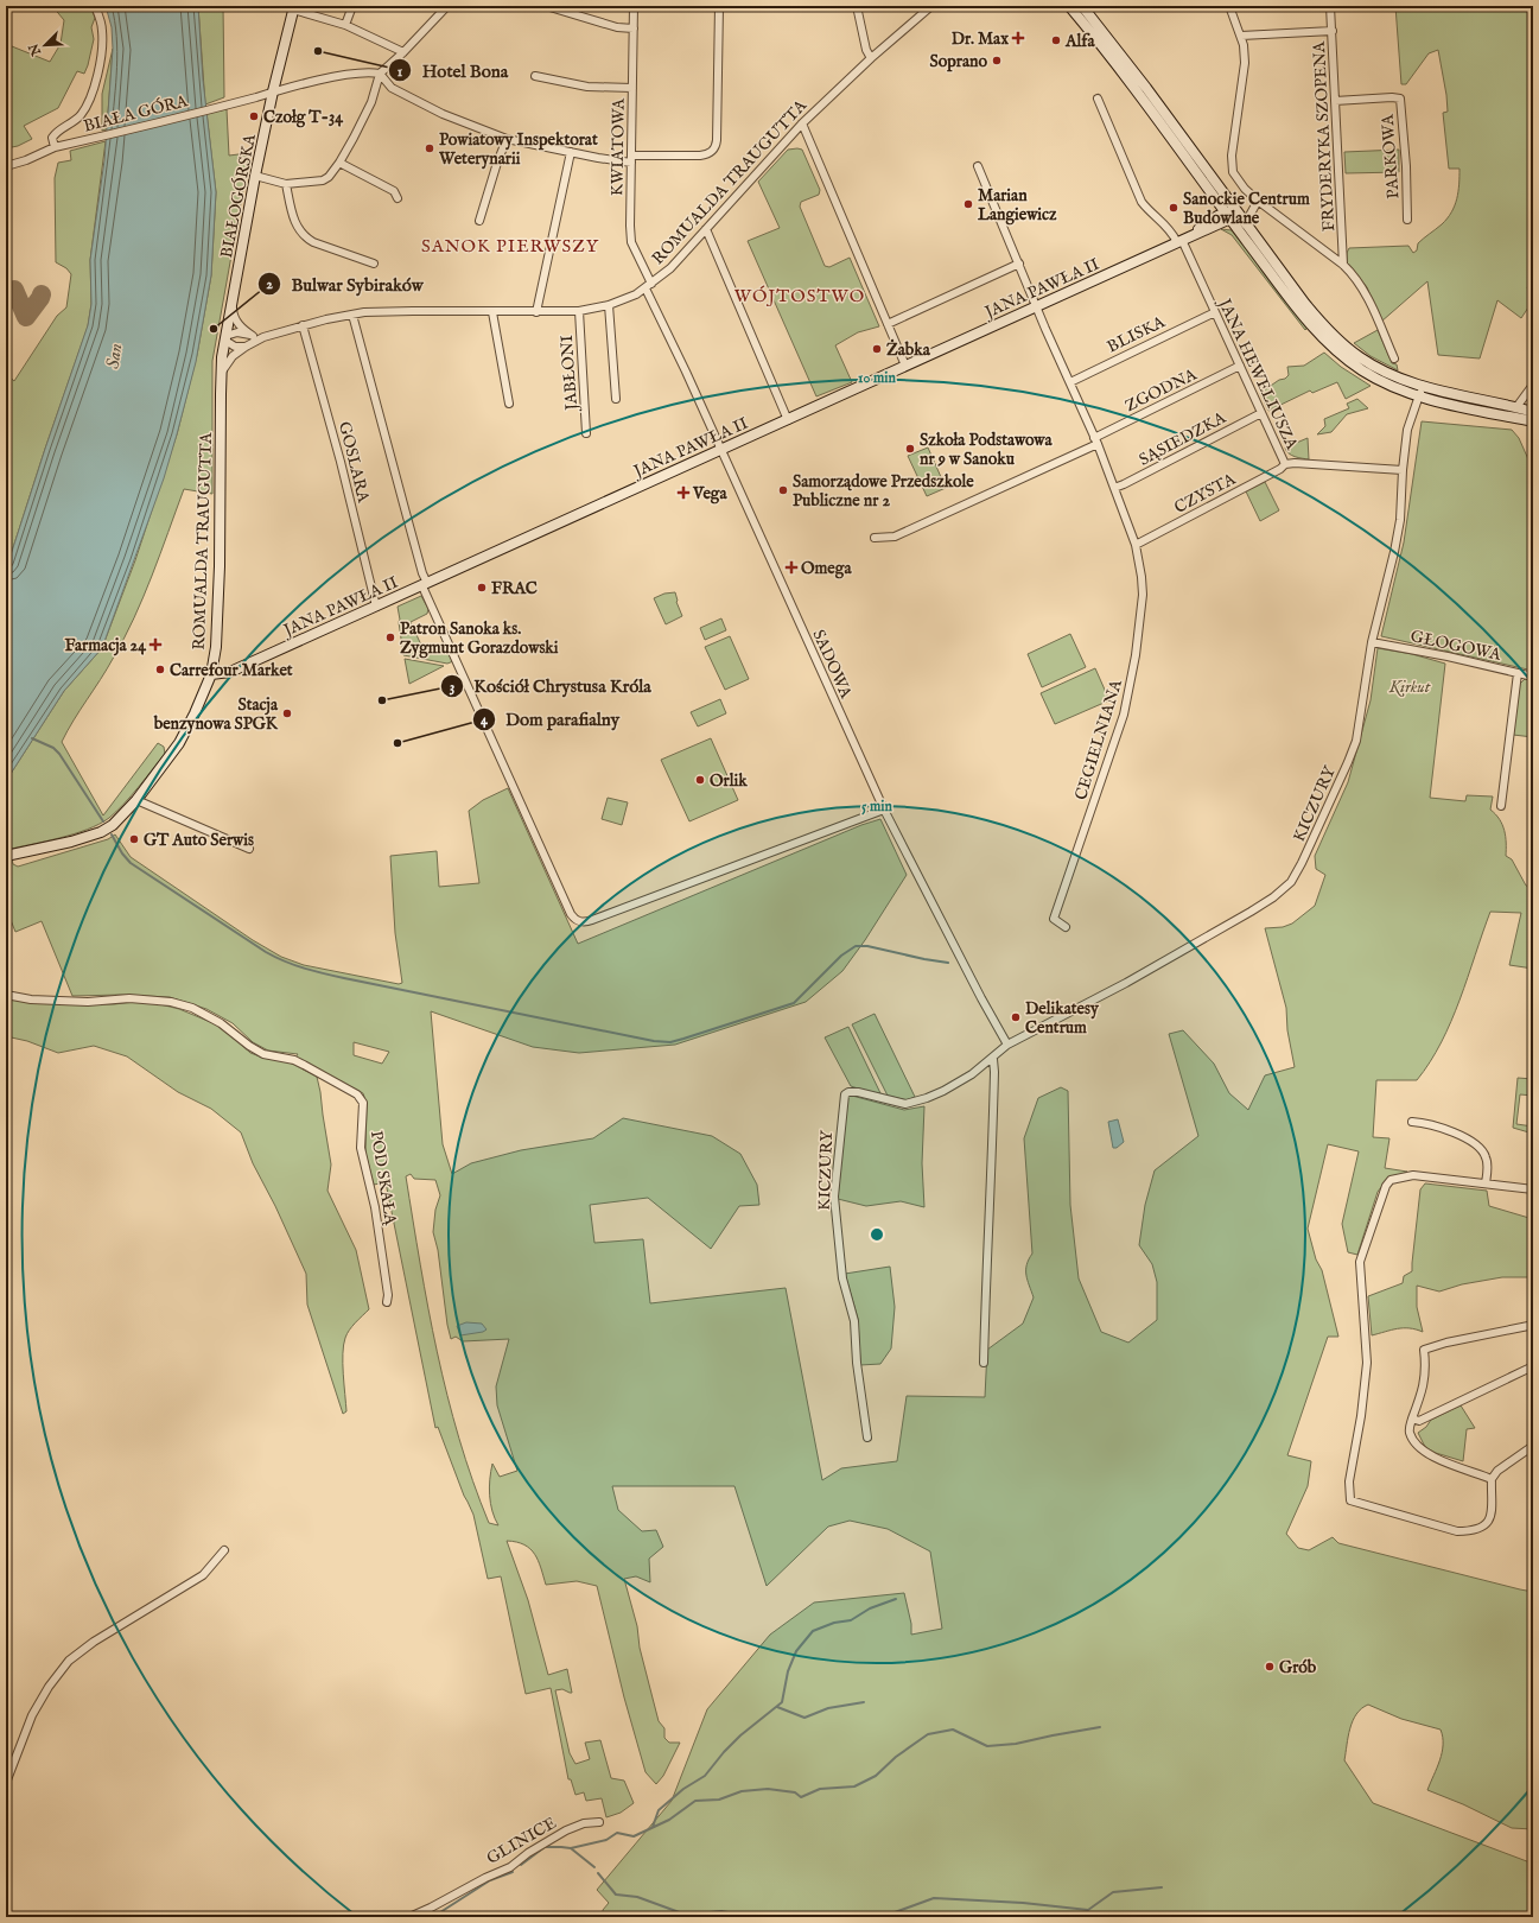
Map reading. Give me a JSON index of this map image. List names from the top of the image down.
{
  "streets": {
    "street": [
      "BIAŁA GÓRA",
      "FRYDERYKA SZOPENA",
      "KWIATOWA",
      "PARKOWA",
      "ROMUALDA TRAUGUTTA",
      "BIAŁOGÓRSKA",
      "JANA PAWŁA II",
      "BLISKA",
      "JABŁONI",
      "JANA HEWELIUSZA",
      "ZGODNA",
      "SĄSIEDZKA",
      "GOSLARA",
      "CZYSTA",
      "GŁOGOWA",
      "SADOWA",
      "CEGIELNIANA",
      "KICZURY",
      "POD SKAŁĄ",
      "GLINICE"
    ]
  },
  "crossings": [
    ["BIAŁA GÓRA", "BIAŁOGÓRSKA"],
    ["FRYDERYKA SZOPENA", "PARKOWA"],
    ["KWIATOWA", "ROMUALDA TRAUGUTTA"],
    ["KWIATOWA", "SADOWA"],
    ["ROMUALDA TRAUGUTTA", "BIAŁOGÓRSKA"],
    ["ROMUALDA TRAUGUTTA", "JANA PAWŁA II"],
    ["ROMUALDA TRAUGUTTA", "JABŁONI"],
    ["ROMUALDA TRAUGUTTA", "GOSLARA"],
    ["ROMUALDA TRAUGUTTA", "SADOWA"],
    ["JANA PAWŁA II", "JANA HEWELIUSZA"],
    ["JANA PAWŁA II", "GOSLARA"],
    ["JANA PAWŁA II", "SADOWA"],
    ["JANA PAWŁA II", "CEGIELNIANA"],
    ["BLISKA", "JANA HEWELIUSZA"],
    ["BLISKA", "CEGIELNIANA"],
    ["JANA HEWELIUSZA", "ZGODNA"],
    ["JANA HEWELIUSZA", "SĄSIEDZKA"],
    ["JANA HEWELIUSZA", "CZYSTA"],
    ["JANA HEWELIUSZA", "KICZURY"],
    ["ZGODNA", "CEGIELNIANA"],
    ["SĄSIEDZKA", "CEGIELNIANA"],
    ["CZYSTA", "CEGIELNIANA"],
    ["GŁOGOWA", "KICZURY"],
    ["SADOWA", "KICZURY"]
  ],
  "districts": ["SANOK PIERWSZY", "WÓJTOSTWO"],
  "water": ["San"],
  "parks": ["Kirkut"],
  "places": {
    "health": [
      "Dr. Max",
      "Vega",
      "Omega",
      "Farmacja 24"
    ],
    "other": [
      "Alfa",
      "Hotel Bona",
      "Soprano",
      "Czołg T-34",
      "Powiatowy Inspektorat Weterynarii",
      "Marian Langiewicz",
      "Sanockie Centrum Budowlane",
      "Bulwar Sybiraków",
      "Żabka",
      "Szkoła Podstawowa nr 9 w Sanoku",
      "Samorządowe Przedszkole Publiczne nr 2",
      "FRAC",
      "Patron Sanoka ks. Zygmunt Gorazdowski",
      "Carrefour Market",
      "Kościół Chrystusa Króla",
      "Stacja benzynowa SPGK",
      "Dom parafialny",
      "Orlik",
      "GT Auto Serwis",
      "Delikatesy Centrum",
      "Grób"
    ]
  },
  "north": "bottom left",
  "rings": ["10 min", "5 min"]
}
